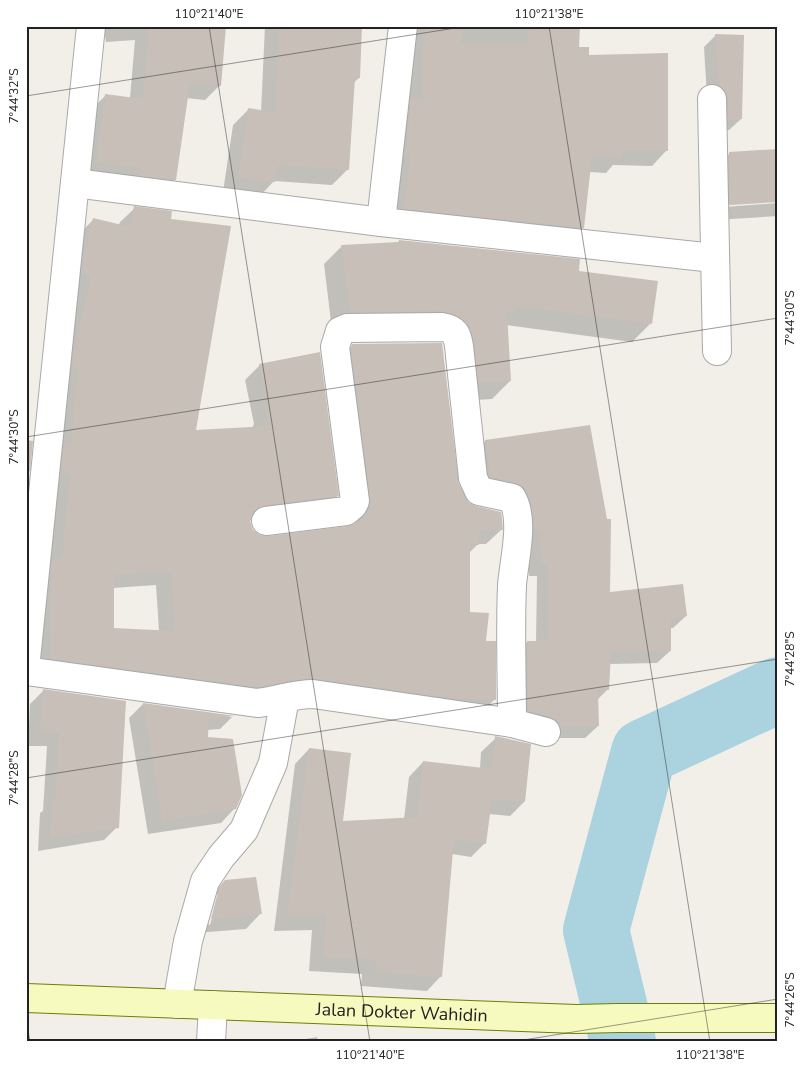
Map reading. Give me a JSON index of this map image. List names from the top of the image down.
{
  "streets": {
    "main road": ["Jalan Dokter Wahidin"]
  },
  "coordinates": [
    "110°21'40\"E",
    "110°21'38\"E",
    "7°44'32\"S",
    "7°44'30\"S",
    "7°44'28\"S",
    "7°44'26\"S"
  ]
}
